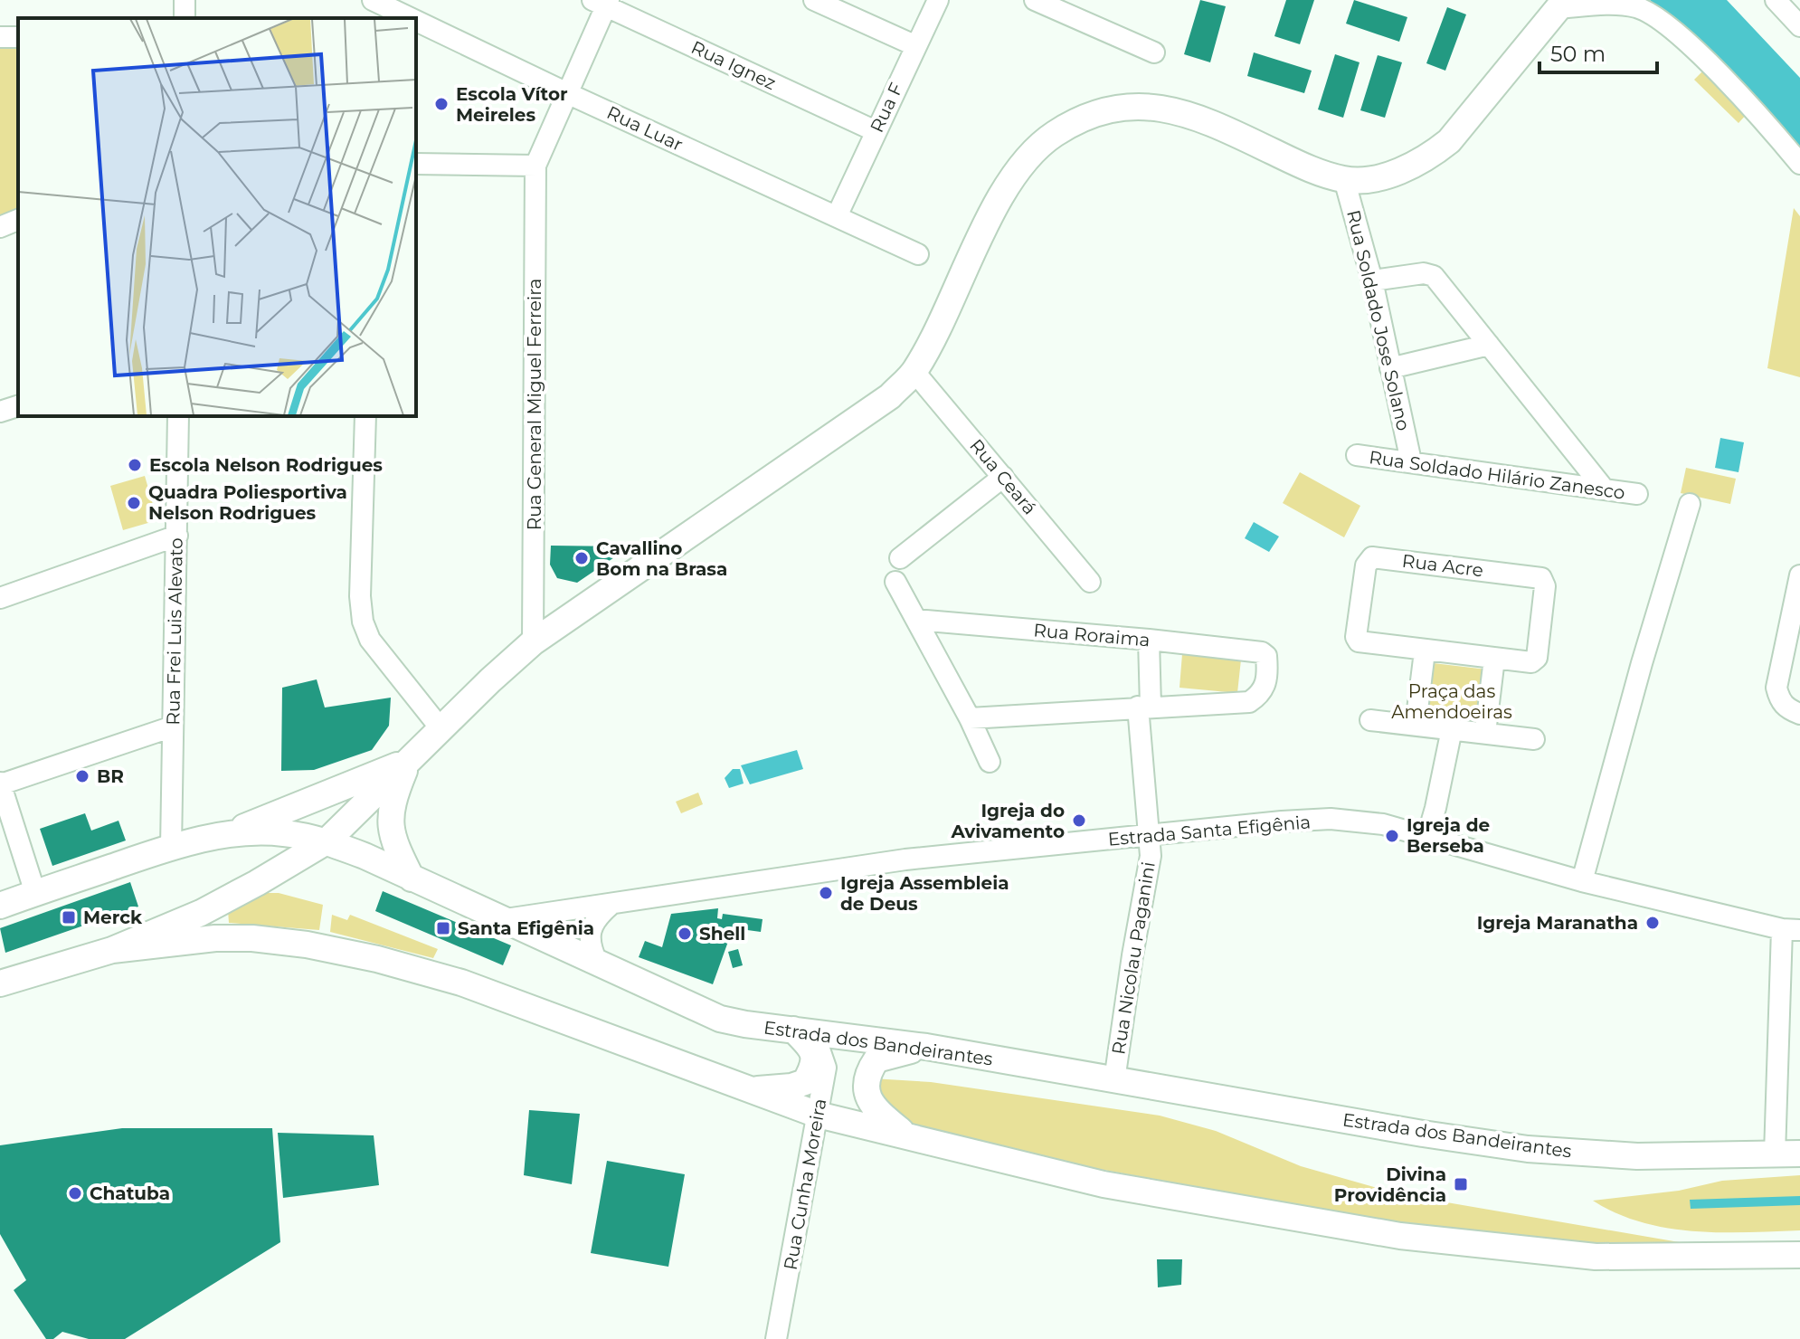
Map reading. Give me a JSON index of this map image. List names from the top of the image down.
{
  "streets": {
    "main road": ["Estrada dos Bandeirantes"],
    "street": [
      "Rua Ignez",
      "Rua F",
      "Rua Luar",
      "Rua Soldado Jose Solano",
      "Rua General Miguel Ferreira",
      "Rua Soldado Hilário Zanesco",
      "Rua Ceará",
      "Rua Acre",
      "Rua Frei Luis Alevato",
      "Rua Roraima",
      "Estrada Santa Efigênia",
      "Rua Nicolau Paganini",
      "Rua Cunha Moreira"
    ]
  },
  "crossings": [
    ["Rua Ignez", "Rua F"],
    ["Rua F", "Rua Luar"],
    ["Rua Soldado Jose Solano", "Rua Soldado Hilário Zanesco"],
    ["Rua Frei Luis Alevato", "Estrada dos Bandeirantes"],
    ["Rua Roraima", "Rua Nicolau Paganini"],
    ["Estrada Santa Efigênia", "Rua Nicolau Paganini"],
    ["Estrada Santa Efigênia", "Estrada dos Bandeirantes"],
    ["Rua Nicolau Paganini", "Estrada dos Bandeirantes"],
    ["Estrada dos Bandeirantes", "Rua Cunha Moreira"]
  ],
  "parks": ["Praça das Amendoeiras"],
  "places": {
    "other": [
      "Escola Vítor Meireles",
      "Escola Nelson Rodrigues",
      "Quadra Poliesportiva Nelson Rodrigues",
      "Cavallino Bom na Brasa",
      "BR",
      "Igreja do Avivamento",
      "Igreja de Berseba",
      "Igreja Assembleia de Deus",
      "Igreja Maranatha",
      "Shell",
      "Chatuba"
    ],
    "transit": ["Merck", "Santa Efigênia", "Divina Providência"]
  },
  "scale_bar": "50 m"
}
